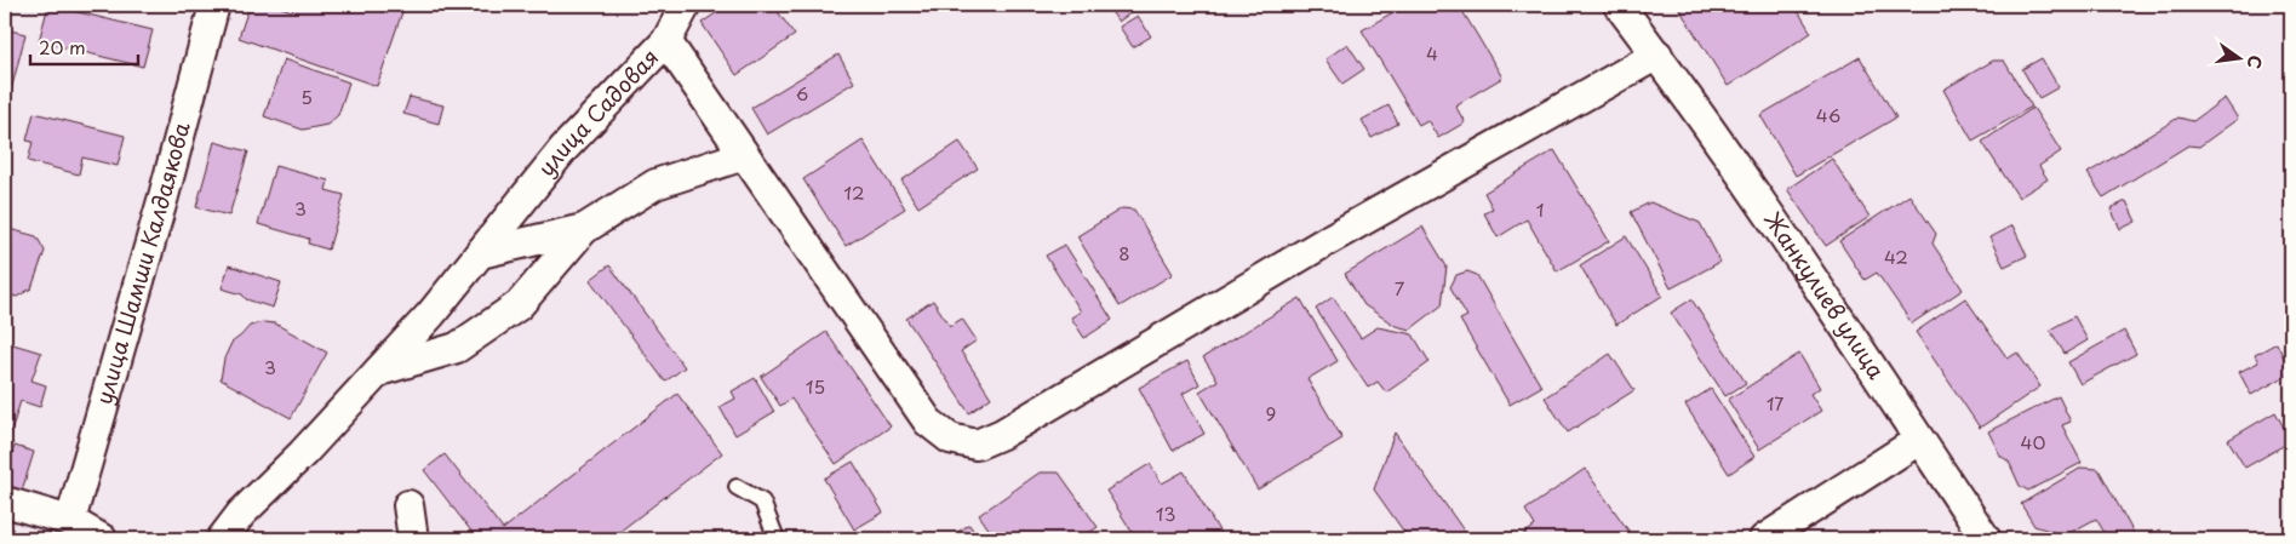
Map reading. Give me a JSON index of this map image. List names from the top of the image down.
{
  "streets": {
    "street": ["улица Садовая", "улица Шамши Калдаякова", "Жанкулиев улица"]
  },
  "crossings": [
    ["улица Садовая", "Жанкулиев улица"]
  ],
  "house_numbers": [
    "4",
    "6",
    "5",
    "46",
    "12",
    "3",
    "1",
    "8",
    "42",
    "7",
    "3",
    "15",
    "17",
    "9",
    "40",
    "13"
  ],
  "scale_bar": "20 m",
  "north": "right"
}
